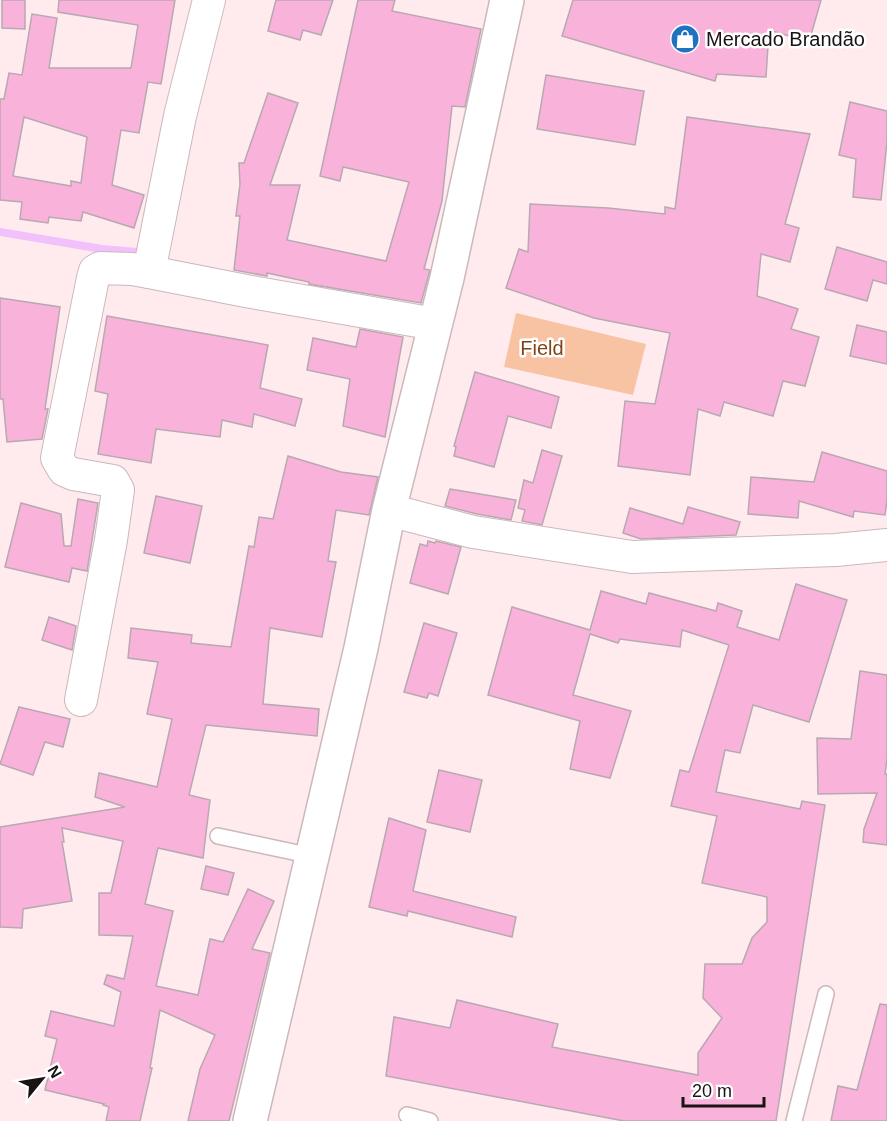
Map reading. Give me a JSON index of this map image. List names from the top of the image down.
{
  "parks": ["Field"],
  "places": {
    "shop": ["Mercado Brandão"]
  },
  "scale_bar": "20 m",
  "north": "top right"
}
